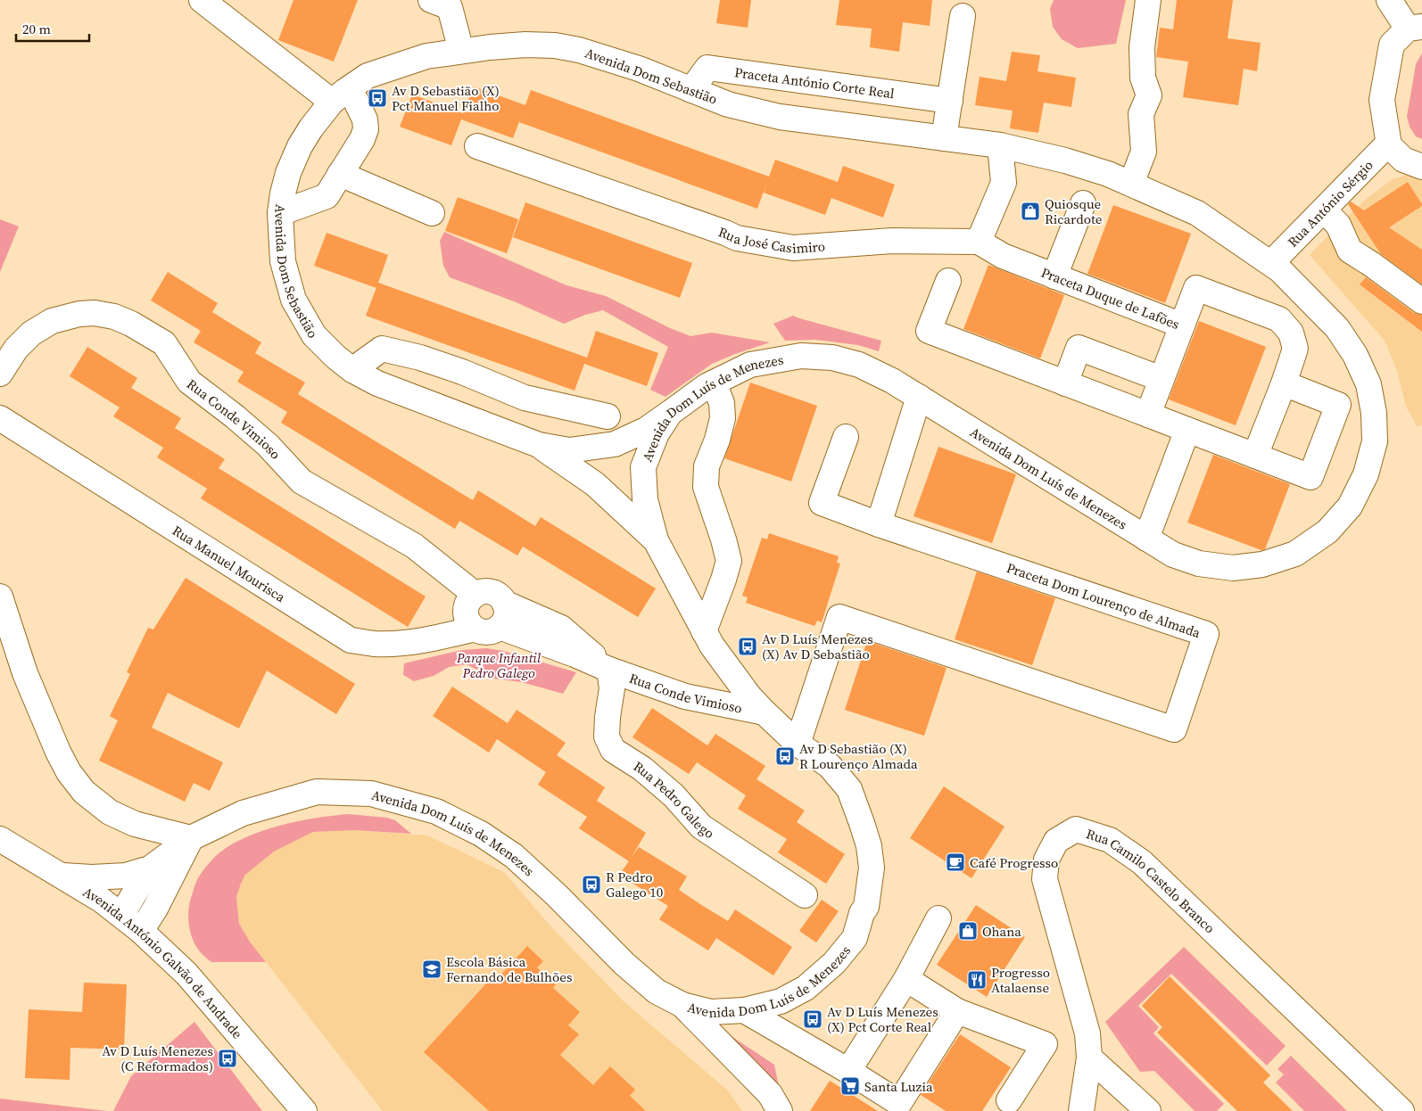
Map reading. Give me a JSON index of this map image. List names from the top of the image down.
{
  "streets": {
    "street": [
      "Avenida Dom Sebastião",
      "Praceta António Corte Real",
      "Rua António Sérgio",
      "Rua José Casimiro",
      "Praceta Duque de Lafões",
      "Avenida Dom Luís de Menezes",
      "Rua Conde Vimioso",
      "Rua Manuel Mourisca",
      "Praceta Dom Lourenço de Almada",
      "Rua Pedro Galego",
      "Rua Camilo Castelo Branco",
      "Avenida António Galvão de Andrade"
    ]
  },
  "crossings": [
    ["Avenida Dom Sebastião", "Praceta António Corte Real"],
    ["Avenida Dom Sebastião", "Rua António Sérgio"],
    ["Avenida Dom Sebastião", "Avenida Dom Luís de Menezes"],
    ["Rua António Sérgio", "Avenida Dom Luís de Menezes"],
    ["Rua José Casimiro", "Praceta Duque de Lafões"],
    ["Avenida Dom Luís de Menezes", "Rua Conde Vimioso"],
    ["Avenida Dom Luís de Menezes", "Praceta Dom Lourenço de Almada"],
    ["Avenida Dom Luís de Menezes", "Avenida António Galvão de Andrade"],
    ["Rua Conde Vimioso", "Rua Manuel Mourisca"],
    ["Rua Conde Vimioso", "Rua Pedro Galego"]
  ],
  "parks": ["Parque Infantil Pedro Galego"],
  "places": {
    "bus stop": [
      "Av D Sebastião (X) Pct Manuel Fialho",
      "Av D Luís Menezes (X) Av D Sebastião",
      "Av D Sebastião (X) R Lourenço Almada",
      "R Pedro Galego 10",
      "Av D Luís Menezes (X) Pct Corte Real",
      "Av D Luís Menezes (C Reformados)"
    ],
    "shop": ["Quiosque Ricardote", "Ohana"],
    "cafe": ["Café Progresso"],
    "school or university": ["Escola Básica Fernando de Bulhões"],
    "restaurant": ["Progresso Atalaense"],
    "supermarket": ["Santa Luzia"]
  },
  "scale_bar": "20 m"
}
